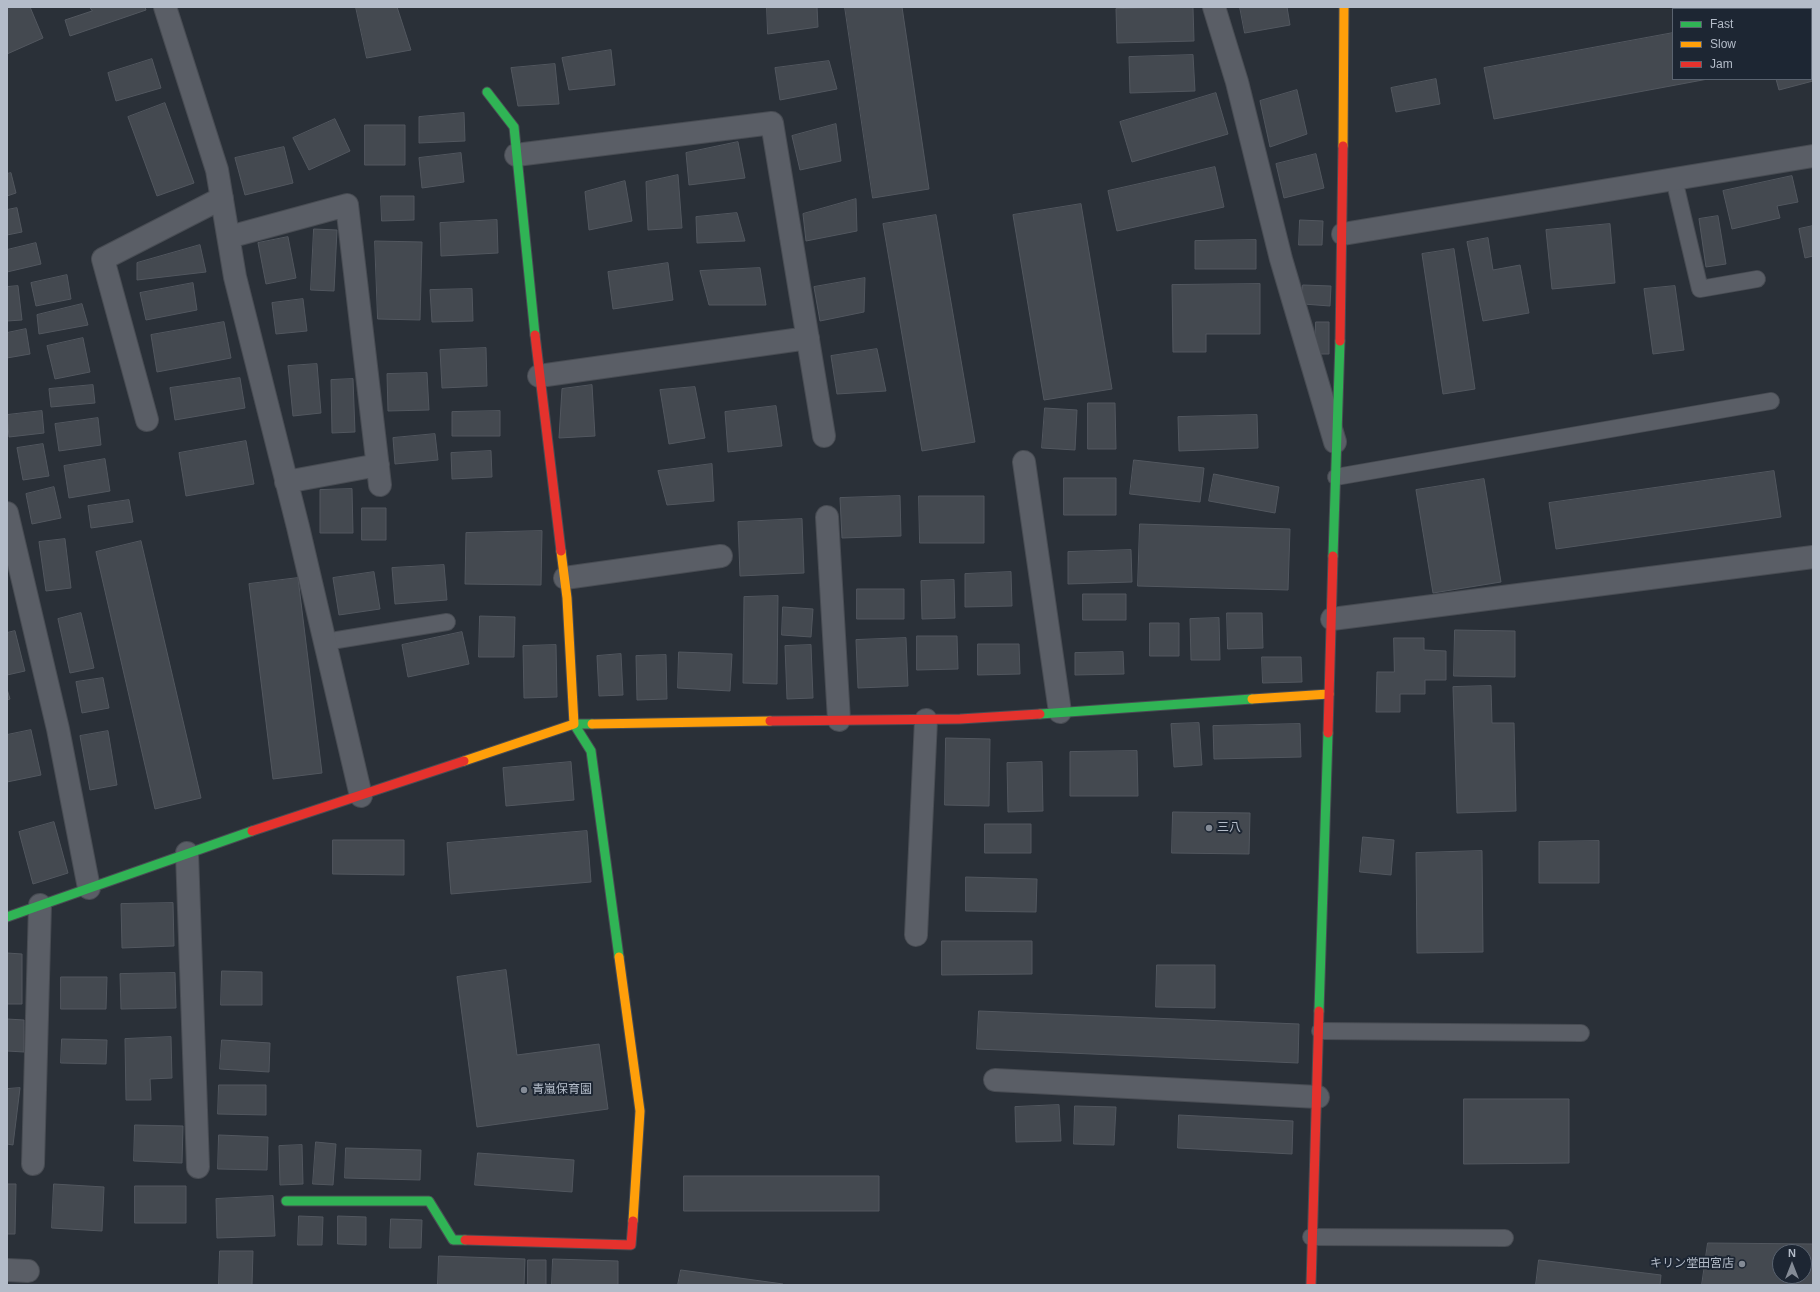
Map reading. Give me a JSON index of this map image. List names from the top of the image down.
{
  "places": ["三八", "青嵐保育園", "キリン堂田宮店"],
  "legend": ["Fast", "Slow", "Jam"],
  "north": "top"
}
